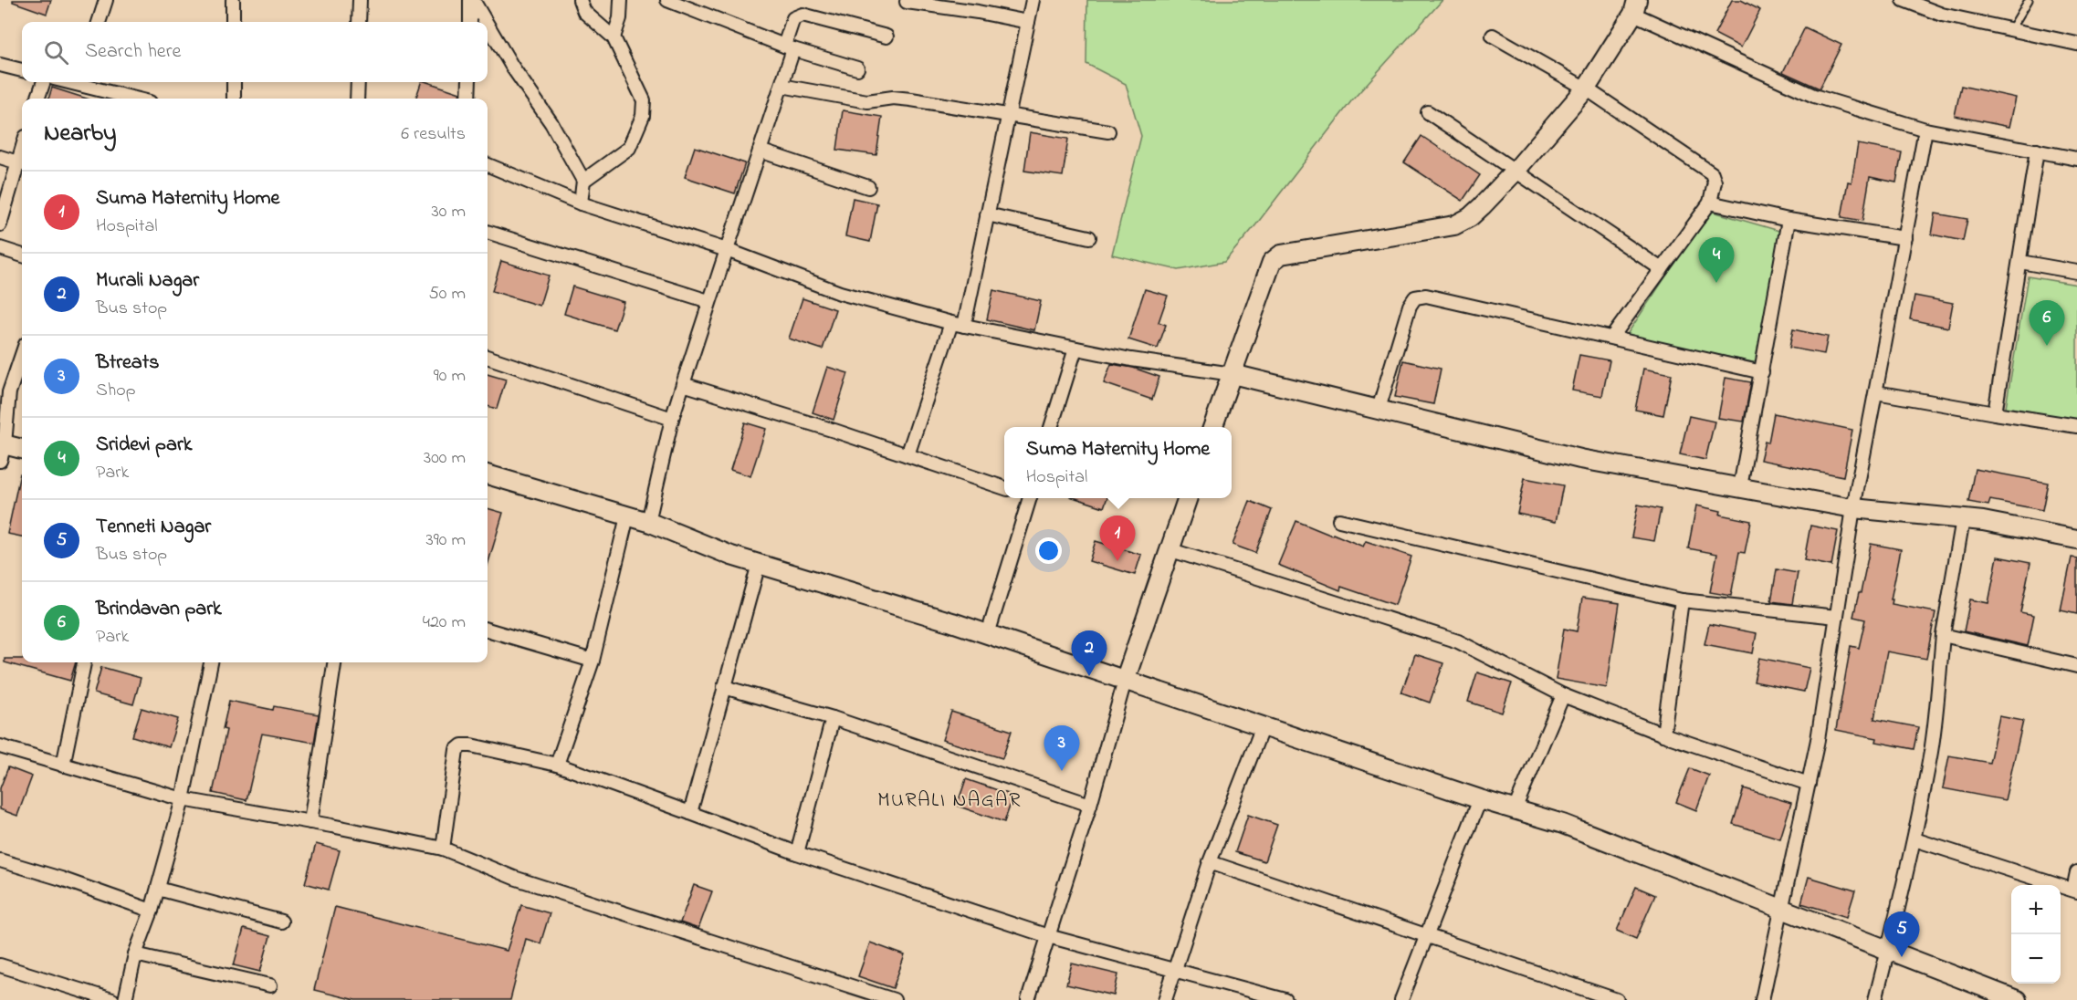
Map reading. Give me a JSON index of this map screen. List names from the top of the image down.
{
  "districts": ["MURALI NAGAR"],
  "page": {
    "search": "Search here",
    "heading": ["Nearby", "6 results"],
    "list": [
      {
        "mark": "1",
        "name": "Suma Maternity Home",
        "note": "Hospital",
        "value": "30 m"
      },
      {
        "mark": "2",
        "name": "Murali Nagar",
        "note": "Bus stop",
        "value": "50 m"
      },
      {
        "mark": "3",
        "name": "Btreats",
        "note": "Shop",
        "value": "90 m"
      },
      {
        "mark": "4",
        "name": "Sridevi park",
        "note": "Park",
        "value": "300 m"
      },
      {
        "mark": "5",
        "name": "Tenneti Nagar",
        "note": "Bus stop",
        "value": "390 m"
      },
      {
        "mark": "6",
        "name": "Brindavan park",
        "note": "Park",
        "value": "420 m"
      }
    ],
    "pins": [
      "4",
      "6",
      "1",
      "2",
      "3",
      "5"
    ],
    "popup": ["Suma Maternity Home", "Hospital"],
    "map_buttons": ["+", "−"]
  }
}
